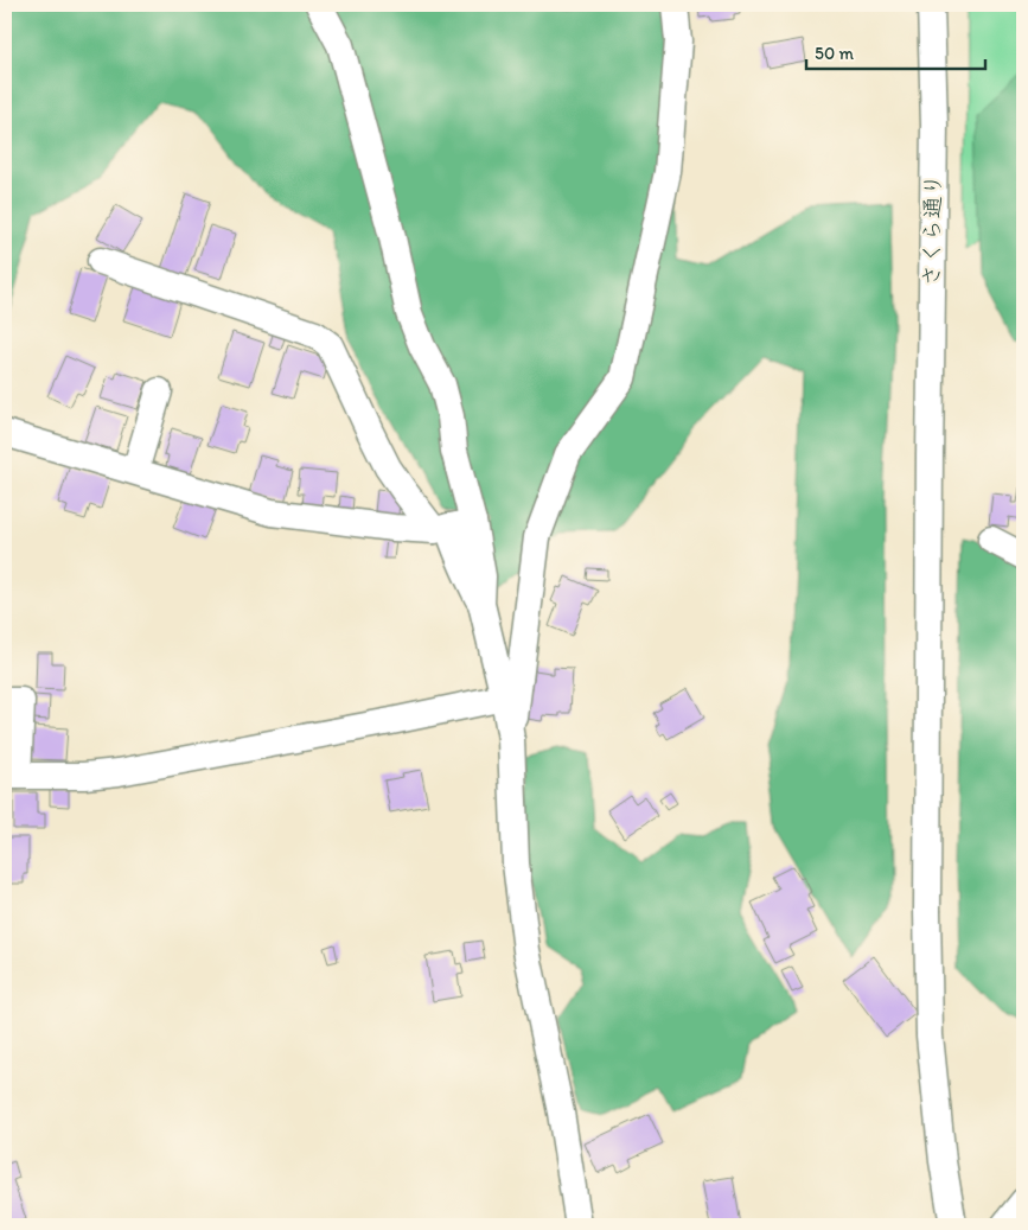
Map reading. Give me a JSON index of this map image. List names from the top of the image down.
{
  "streets": {
    "street": ["さくら通り"]
  },
  "scale_bar": "50 m"
}
